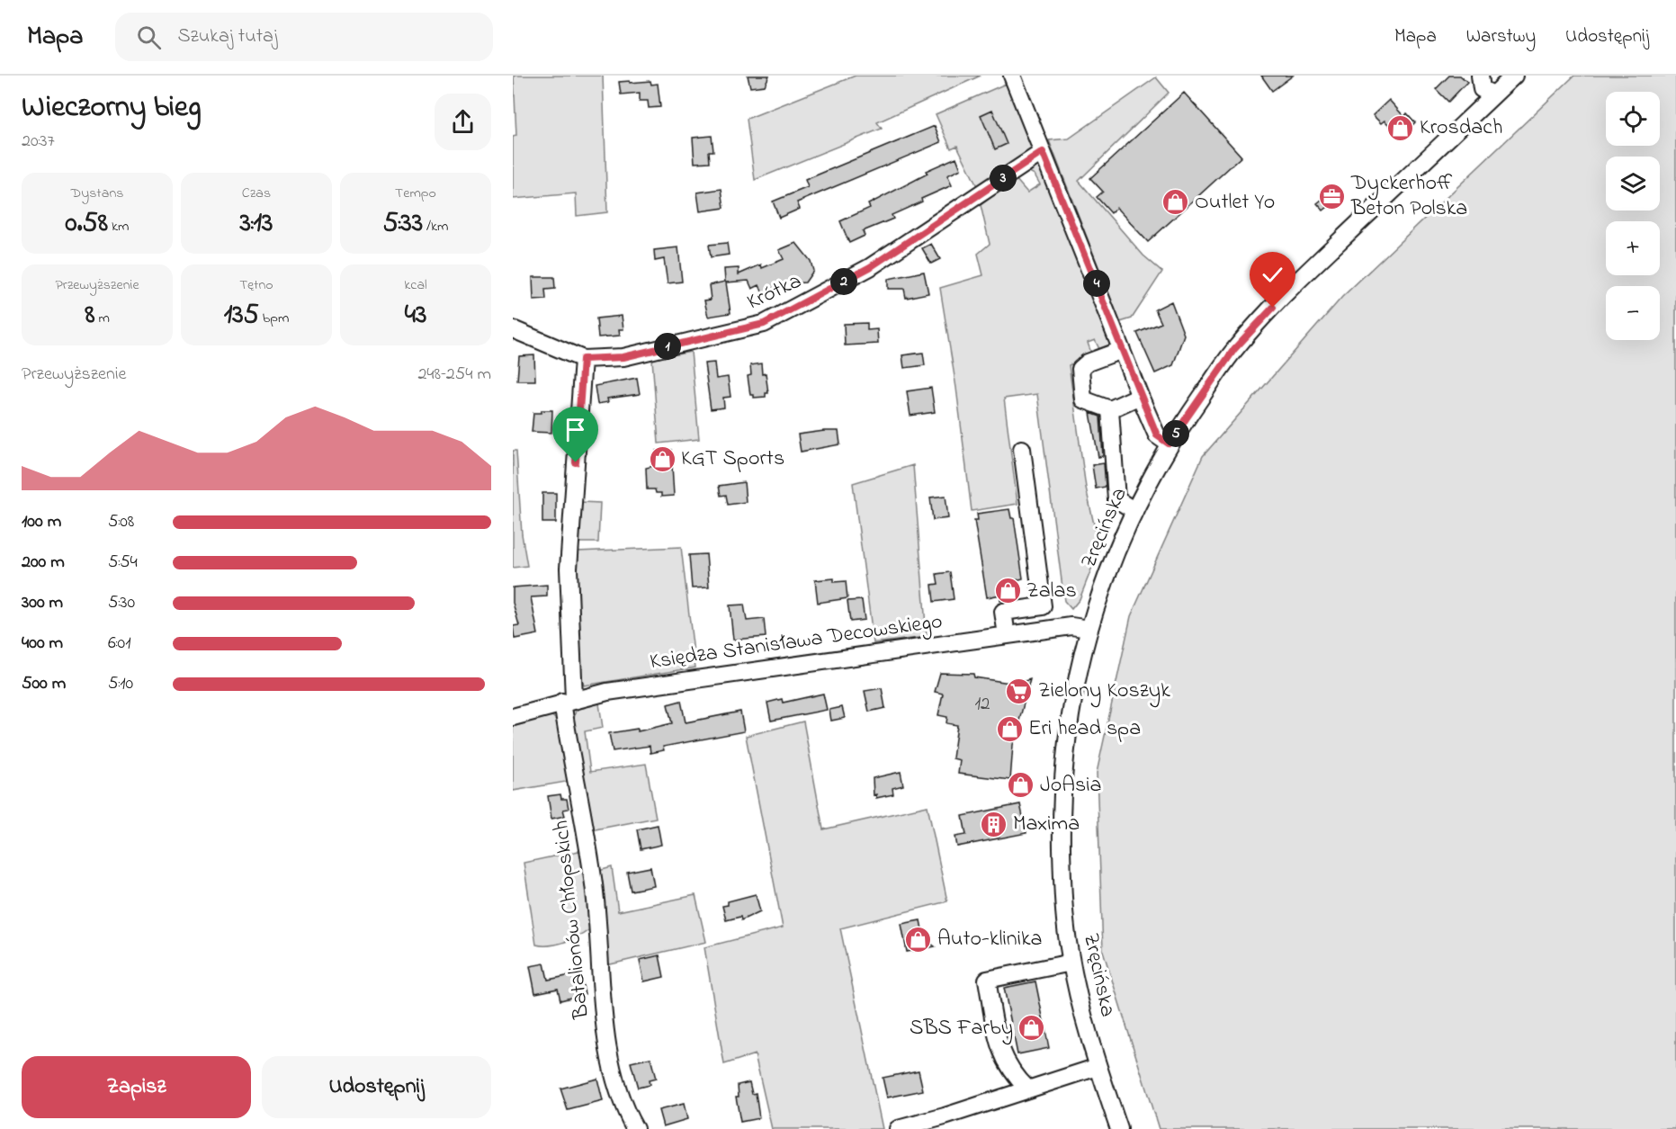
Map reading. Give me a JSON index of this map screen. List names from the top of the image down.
{
  "streets": {
    "street": [
      "Krótka",
      "Zręcińska",
      "Księdza Stanisława Decowskiego",
      "Batalionów Chłopskich"
    ]
  },
  "crossings": [
    ["Krótka", "Batalionów Chłopskich"],
    ["Zręcińska", "Księdza Stanisława Decowskiego"],
    ["Księdza Stanisława Decowskiego", "Batalionów Chłopskich"]
  ],
  "places": {
    "shop": [
      "Krosdach",
      "Outlet Yo",
      "KGT Sports",
      "Zalas",
      "Eri head spa",
      "JoAsia",
      "Auto-klinika",
      "SBS Farby"
    ],
    "office": ["Dyckerhoff Beton Polska"],
    "supermarket": ["Zielony Koszyk"],
    "building": ["Maxima"]
  },
  "house_numbers": ["12"],
  "page": {
    "header": "Mapa",
    "search": "Szukaj tutaj",
    "nav": ["Mapa", "Warstwy", "Udostępnij"],
    "heading": ["Wieczorny bieg", "20:37"],
    "map_buttons": ["+", "−"],
    "pins": [
      "3",
      "2",
      "4",
      "1",
      "5"
    ],
    "stats": [
      ["Dystans", "0.58 km"],
      ["Czas", "3:13"],
      ["Tempo", "5:33 /km"],
      ["Przewyższenie", "8 m"],
      ["Tętno", "135 bpm"],
      ["kcal", "43"]
    ],
    "chart": ["Przewyższenie", "248–254 m"],
    "list": [
      {
        "name": "100 m",
        "note": "5:08"
      },
      {
        "name": "200 m",
        "note": "5:54"
      },
      {
        "name": "300 m",
        "note": "5:30"
      },
      {
        "name": "400 m",
        "note": "6:01"
      },
      {
        "name": "500 m",
        "note": "5:10"
      }
    ],
    "buttons": ["Zapisz", "Udostępnij"]
  }
}
